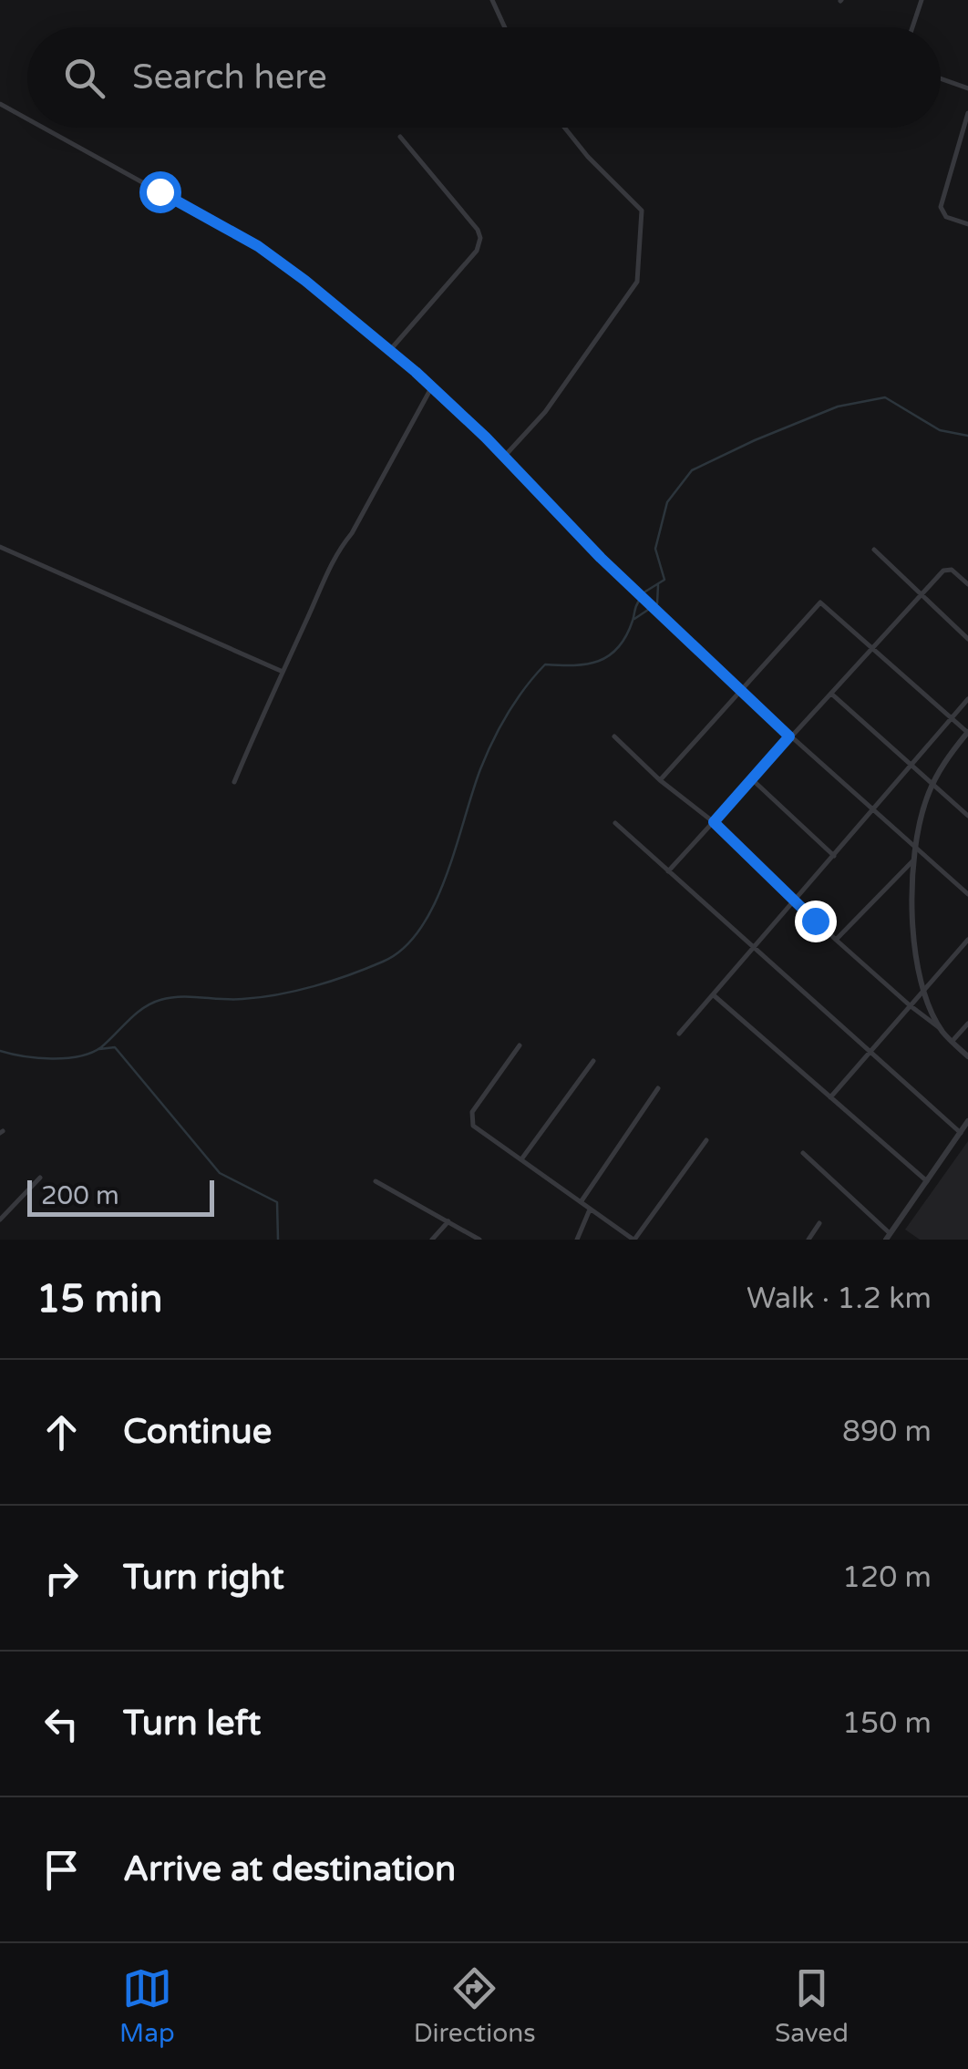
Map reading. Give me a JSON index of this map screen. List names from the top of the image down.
{
  "scale_bar": "200 m",
  "page": {
    "search": "Search here",
    "scale": "200 m",
    "heading": ["15 min", "Walk · 1.2 km"],
    "list": [
      ["Continue", "890 m"],
      ["Turn right", "120 m"],
      ["Turn left", "150 m"],
      "Arrive at destination"
    ],
    "nav": ["Map", "Directions", "Saved"]
  }
}
